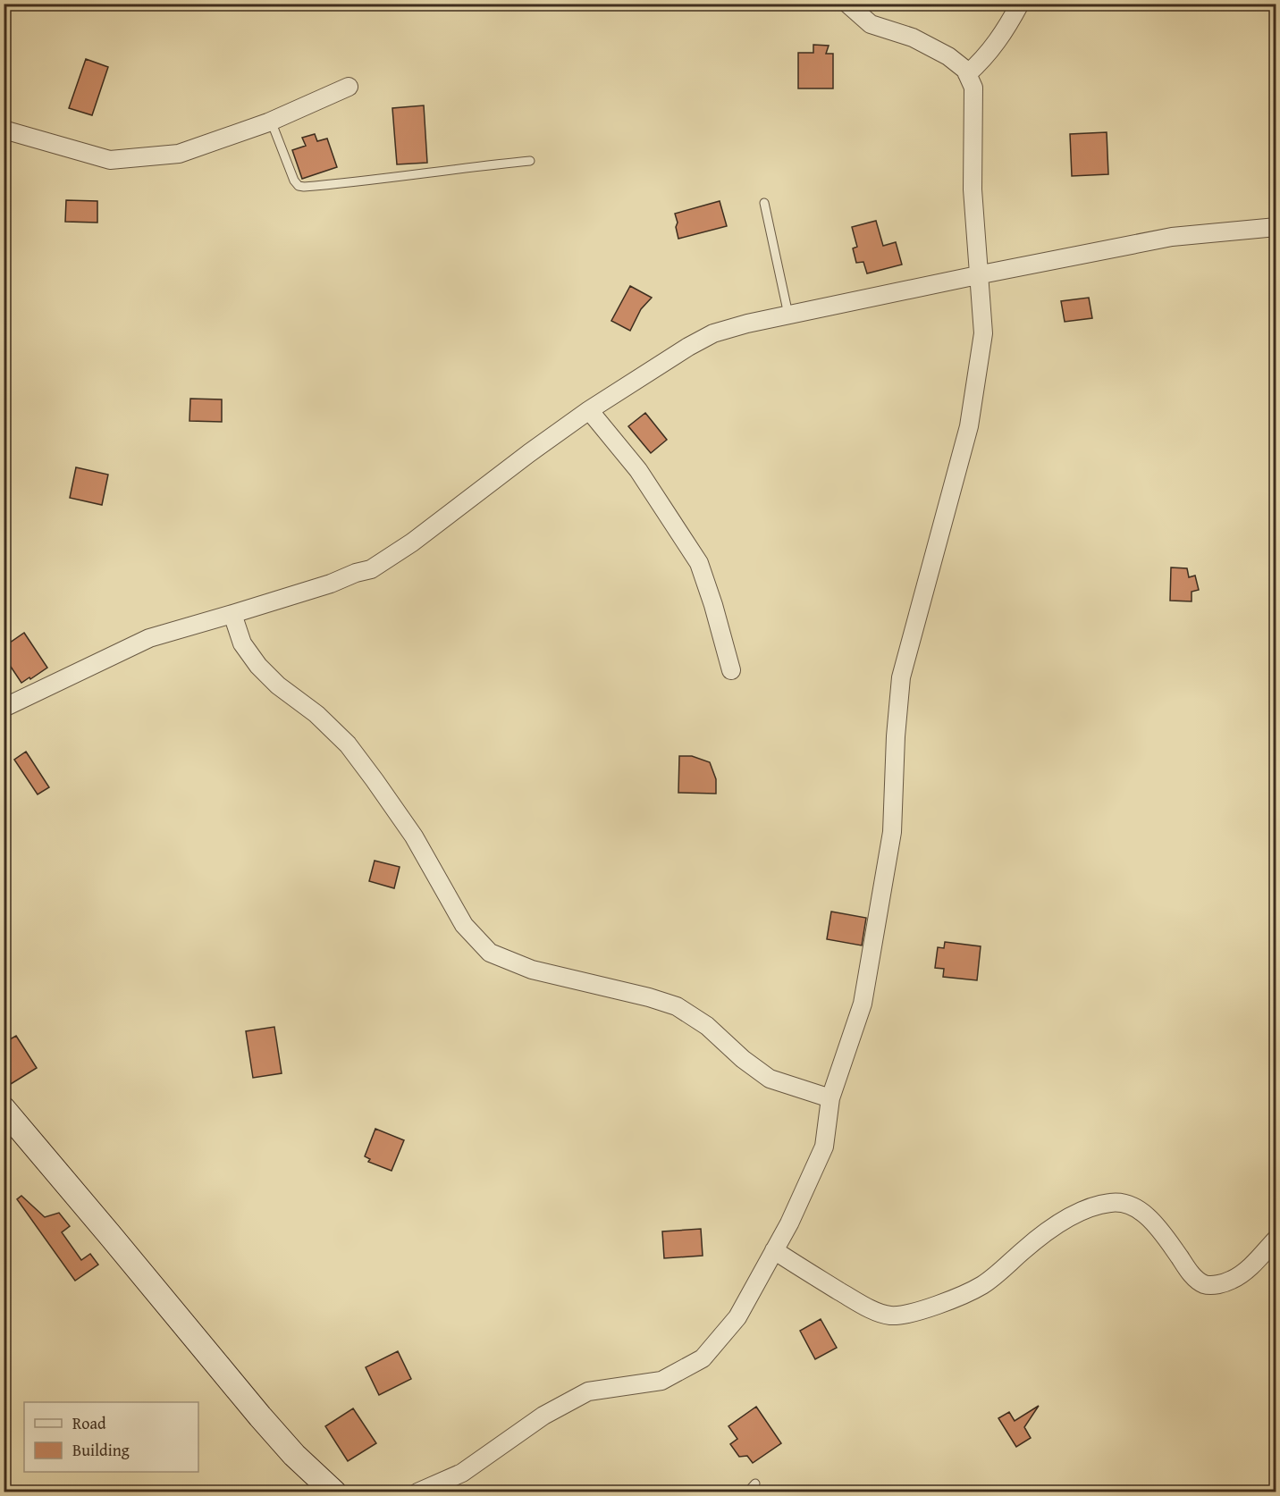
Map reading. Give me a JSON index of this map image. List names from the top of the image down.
{
  "legend": ["Road", "Building"]
}
